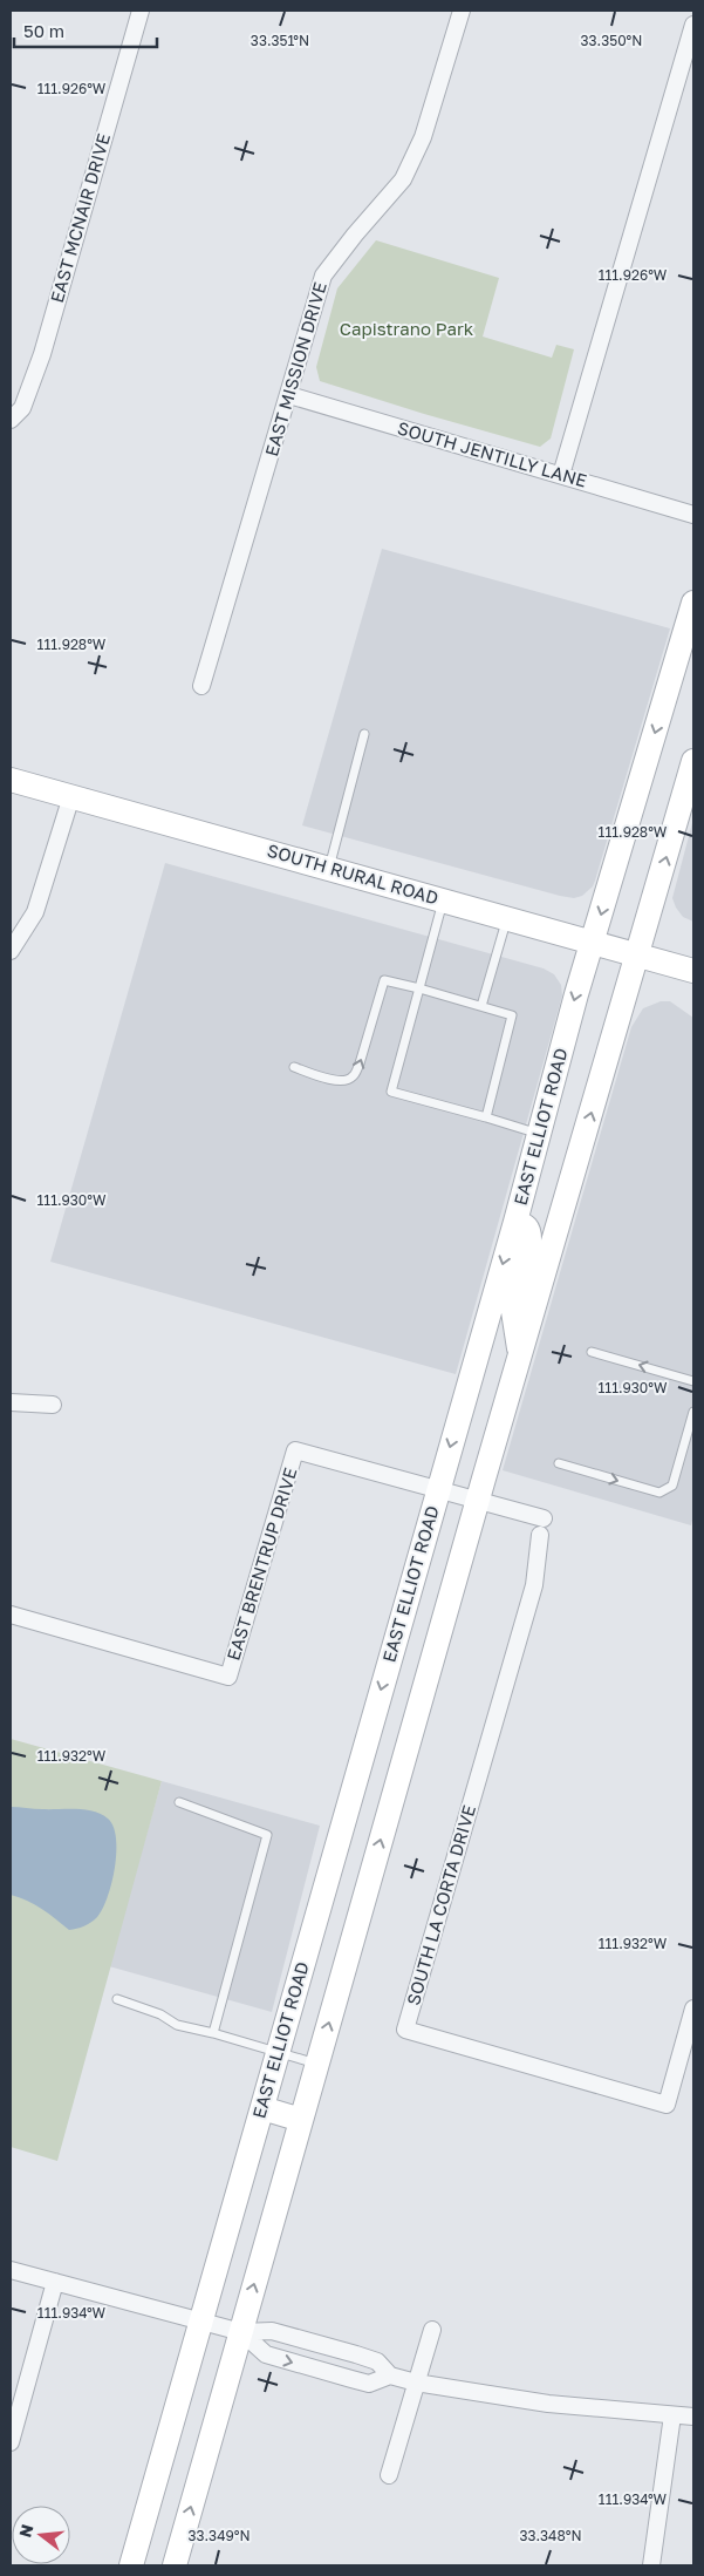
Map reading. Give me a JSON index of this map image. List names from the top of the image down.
{
  "streets": {
    "main road": ["SOUTH RURAL ROAD", "EAST ELLIOT ROAD"],
    "street": [
      "EAST MCNAIR DRIVE",
      "EAST MISSION DRIVE",
      "SOUTH JENTILLY LANE",
      "EAST BRENTRUP DRIVE",
      "SOUTH LA CORTA DRIVE"
    ]
  },
  "crossings": [
    ["EAST MISSION DRIVE", "SOUTH JENTILLY LANE"],
    ["SOUTH RURAL ROAD", "EAST ELLIOT ROAD"],
    ["EAST ELLIOT ROAD", "EAST BRENTRUP DRIVE"]
  ],
  "parks": ["Capistrano Park"],
  "scale_bar": "50 m",
  "north": "left",
  "coordinates": [
    "33.351°N",
    "33.350°N",
    "111.926°W",
    "111.928°W",
    "111.930°W",
    "111.932°W",
    "111.934°W",
    "33.349°N",
    "33.348°N"
  ]
}
